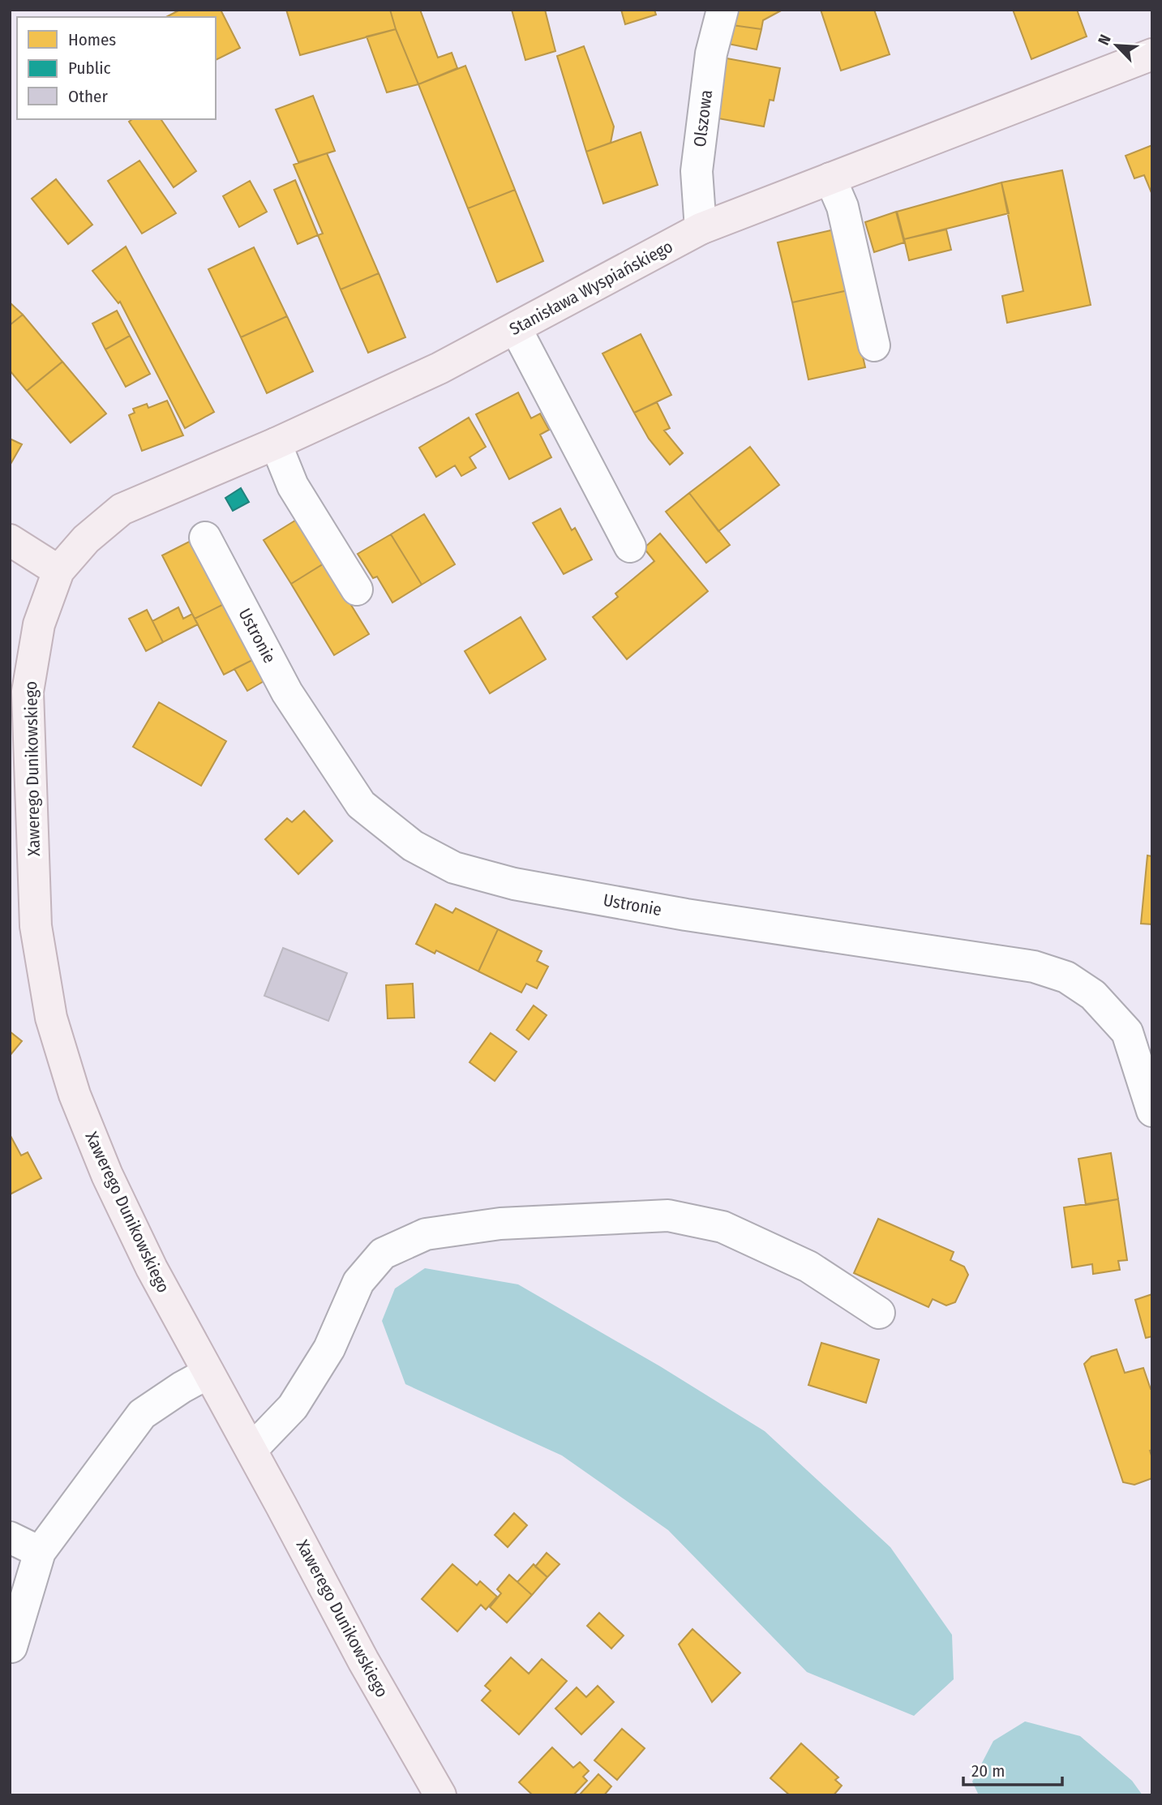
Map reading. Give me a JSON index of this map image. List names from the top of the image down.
{
  "streets": {
    "main road": ["Stanisława Wyspiańskiego", "Xawerego Dunikowskiego"],
    "street": ["Olszowa", "Ustronie"]
  },
  "crossings": [
    ["Olszowa", "Stanisława Wyspiańskiego"],
    ["Stanisława Wyspiańskiego", "Xawerego Dunikowskiego"]
  ],
  "legend": ["Homes", "Public", "Other"],
  "scale_bar": "20 m",
  "north": "top left"
}
